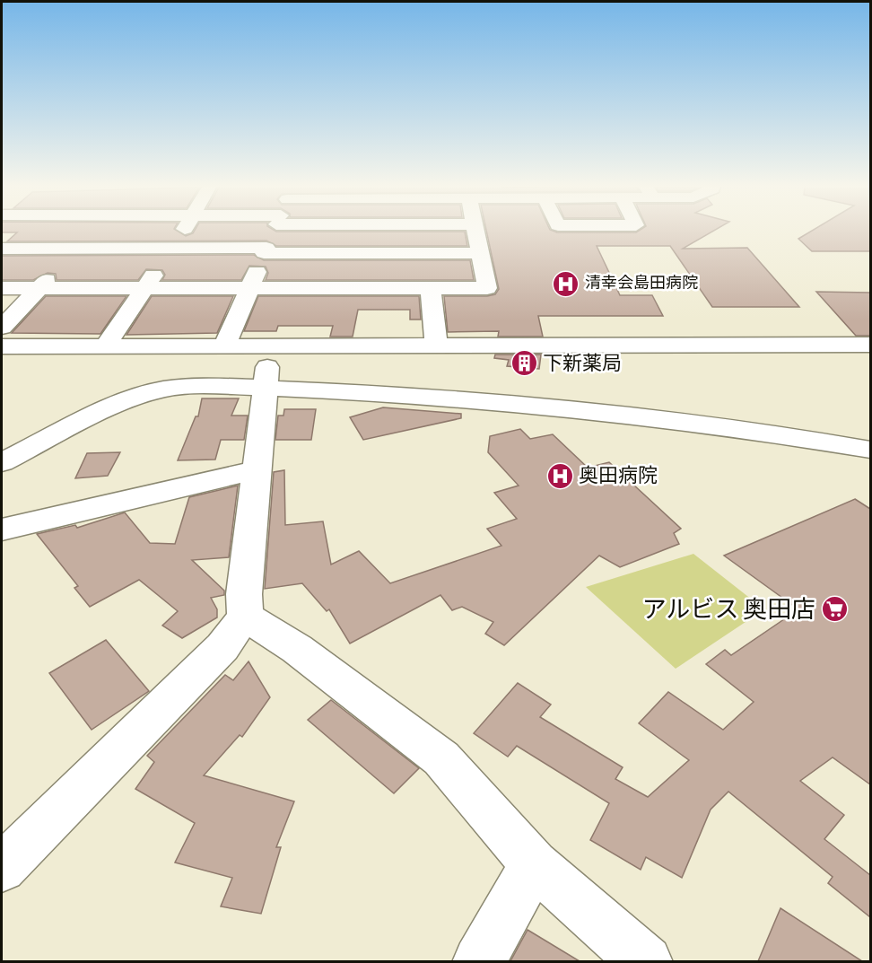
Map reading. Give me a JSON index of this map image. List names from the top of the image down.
{
  "places": {
    "hospital": ["清幸会島田病院", "奥田病院"],
    "building": ["下新薬局"],
    "supermarket": ["アルビス 奥田店"]
  }
}
